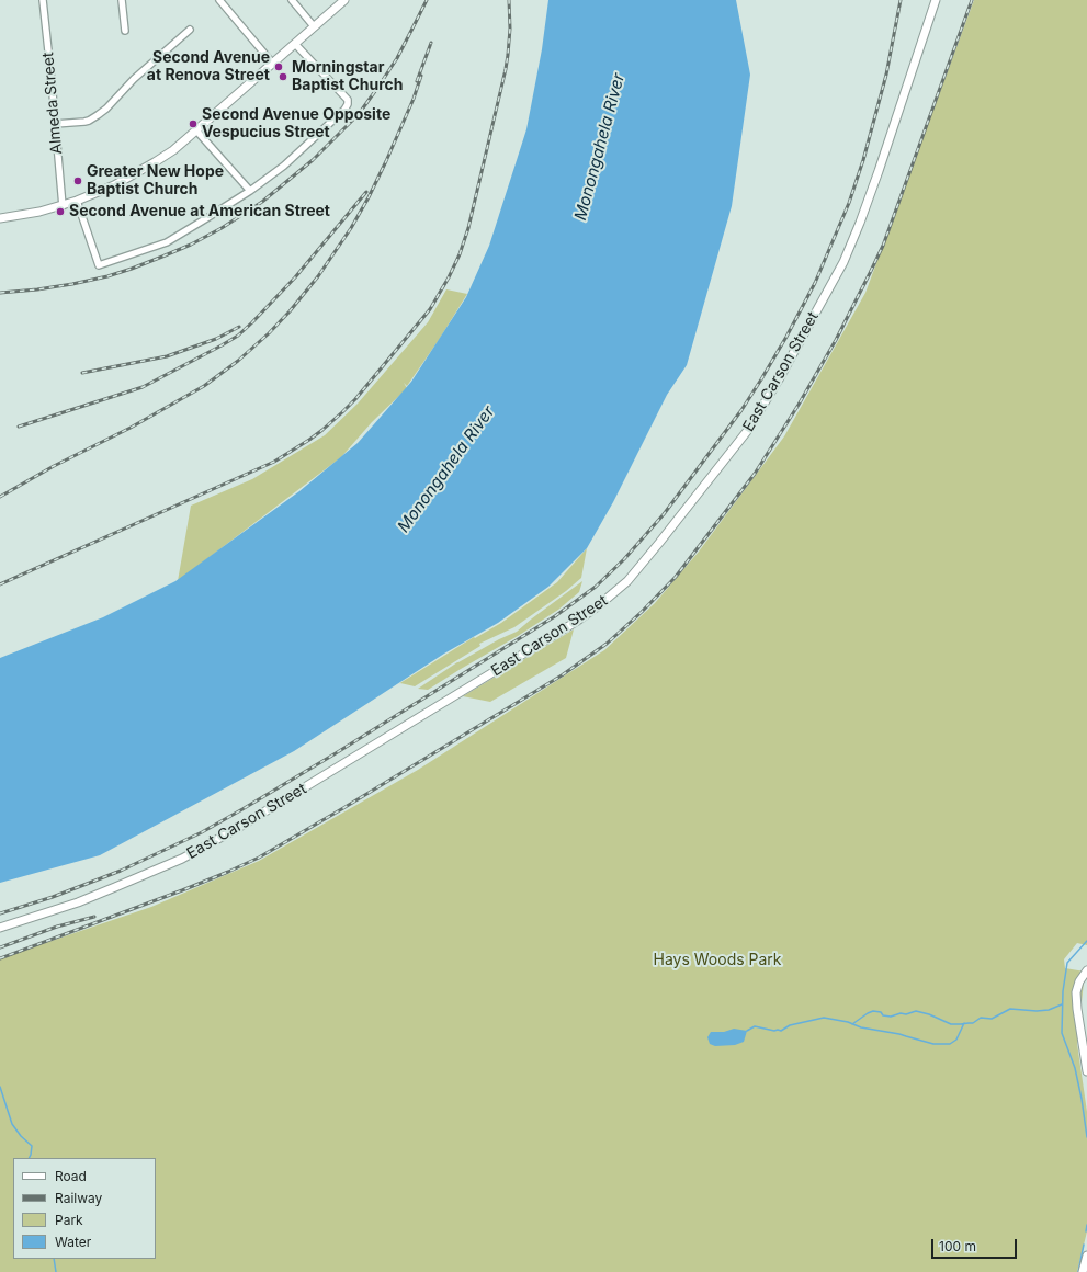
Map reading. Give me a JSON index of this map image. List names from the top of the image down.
{
  "streets": {
    "main road": ["East Carson Street"],
    "street": ["Almeda Street"]
  },
  "water": ["Monongahela River"],
  "parks": ["Hays Woods Park"],
  "places": [
    "Second Avenue at Renova Street",
    "Morningstar Baptist Church",
    "Second Avenue Opposite Vespucius Street",
    "Greater New Hope Baptist Church",
    "Second Avenue at American Street"
  ],
  "legend": [
    "Road",
    "Railway",
    "Park",
    "Water"
  ],
  "scale_bar": "100 m"
}
